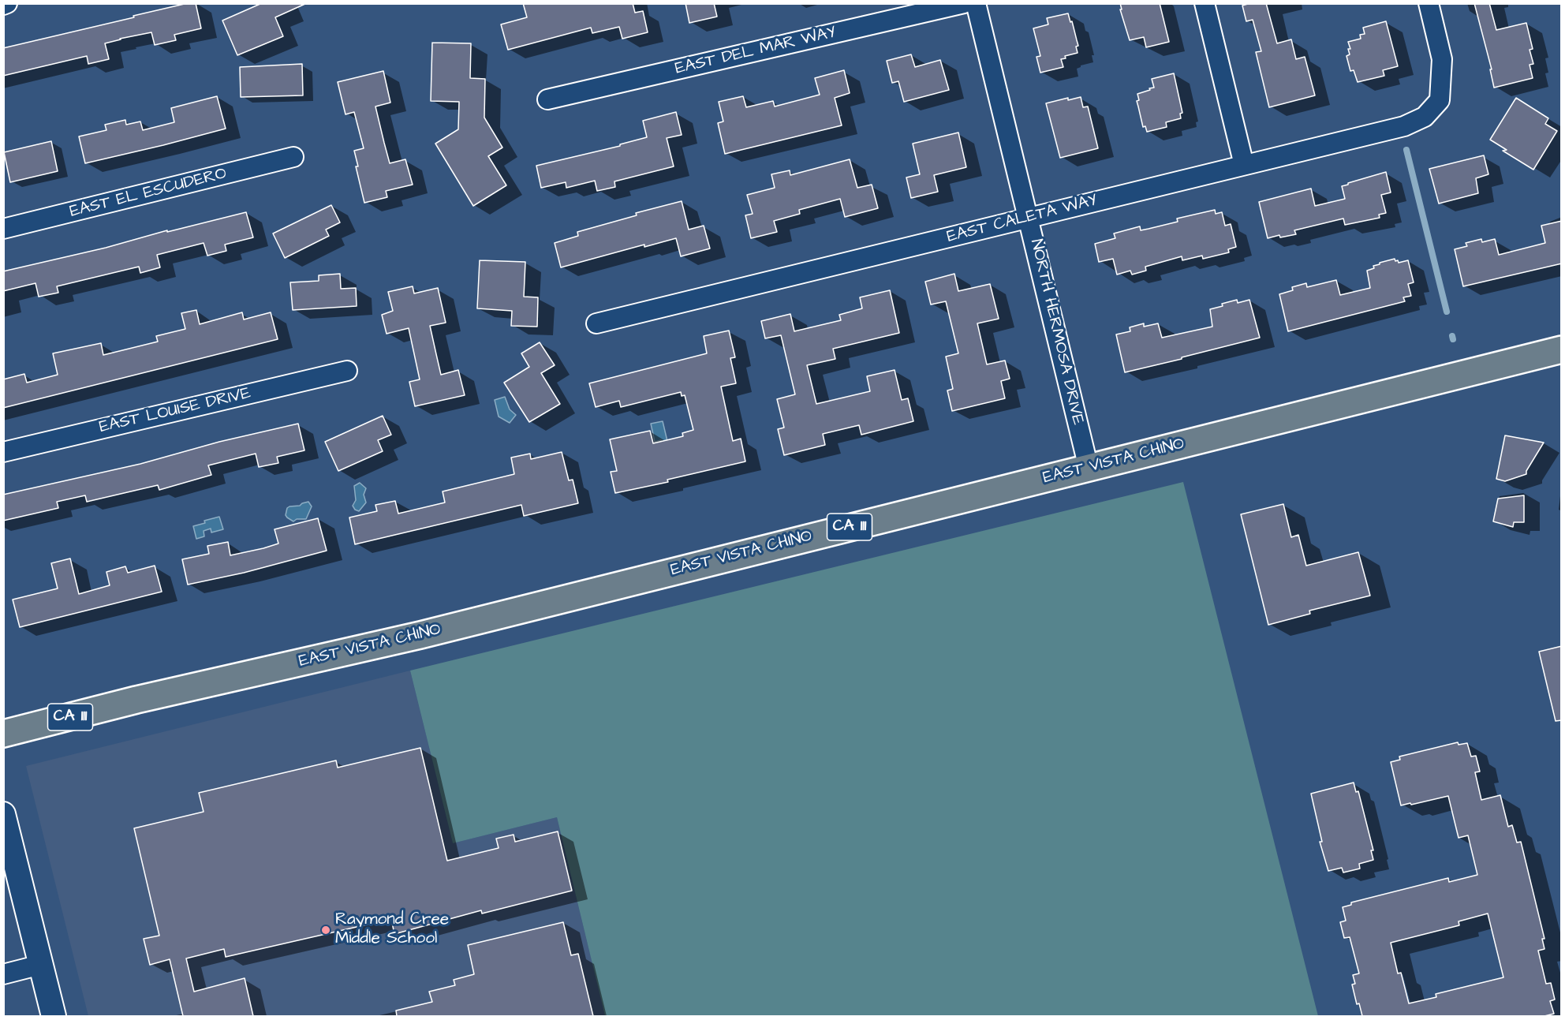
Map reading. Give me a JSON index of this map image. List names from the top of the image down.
{
  "streets": {
    "main road": ["EAST VISTA CHINO", "CA 111"],
    "street": [
      "EAST DEL MAR WAY",
      "EAST EL ESCUDERO",
      "EAST CALETA WAY",
      "NORTH HERMOSA DRIVE",
      "EAST LOUISE DRIVE"
    ]
  },
  "crossings": [
    ["EAST CALETA WAY", "NORTH HERMOSA DRIVE"],
    ["NORTH HERMOSA DRIVE", "EAST VISTA CHINO"]
  ],
  "places": ["Raymond Cree Middle School"]
}
